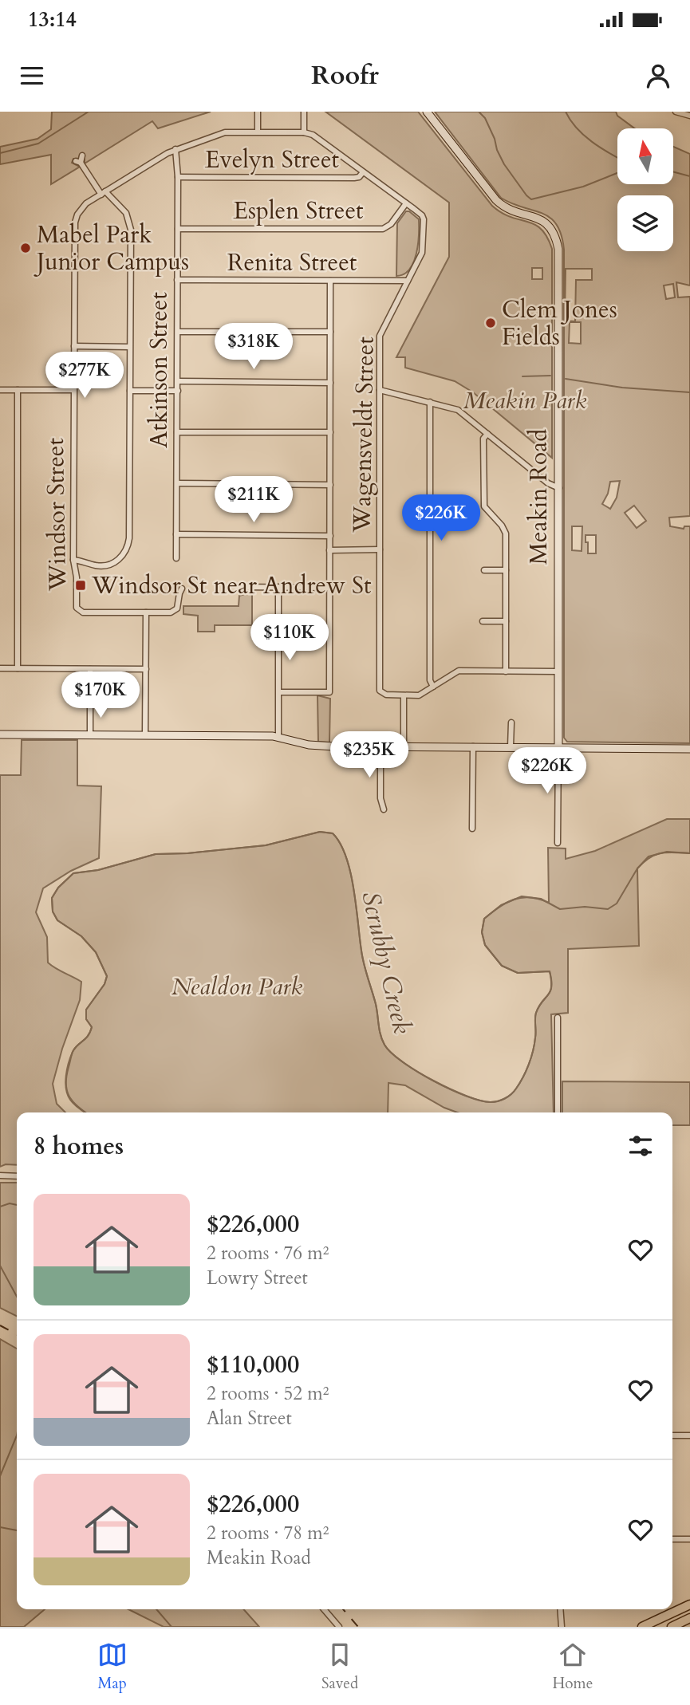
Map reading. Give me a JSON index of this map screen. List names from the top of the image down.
{
  "streets": {
    "street": [
      "Evelyn Street",
      "Esplen Street",
      "Renita Street",
      "Atkinson Street",
      "Wagensveldt Street",
      "Meakin Road",
      "Windsor Street"
    ]
  },
  "crossings": [
    ["Evelyn Street", "Atkinson Street"],
    ["Evelyn Street", "Wagensveldt Street"],
    ["Esplen Street", "Atkinson Street"],
    ["Esplen Street", "Wagensveldt Street"],
    ["Renita Street", "Atkinson Street"],
    ["Renita Street", "Wagensveldt Street"],
    ["Atkinson Street", "Wagensveldt Street"],
    ["Wagensveldt Street", "Windsor Street"]
  ],
  "water": ["Scrubby Creek"],
  "parks": ["Meakin Park", "Nealdon Park"],
  "places": {
    "other": ["Mabel Park Junior Campus", "Clem Jones Fields"],
    "transit": ["Windsor St near Andrew St"]
  },
  "north": "top",
  "page": {
    "status": "13:14",
    "header": "Roofr",
    "price": [
      "$318K",
      "$277K",
      "$211K",
      "$226K",
      "$110K",
      "$170K",
      "$235K",
      "$226K"
    ],
    "heading": "8 homes",
    "list": [
      {
        "name": "$226,000",
        "note": "2 rooms · 76 m² · Lowry Street"
      },
      {
        "name": "$110,000",
        "note": "2 rooms · 52 m² · Alan Street"
      },
      {
        "name": "$226,000",
        "note": "2 rooms · 78 m² · Meakin Road"
      }
    ],
    "tabs": ["Map", "Saved", "Home"]
  }
}
